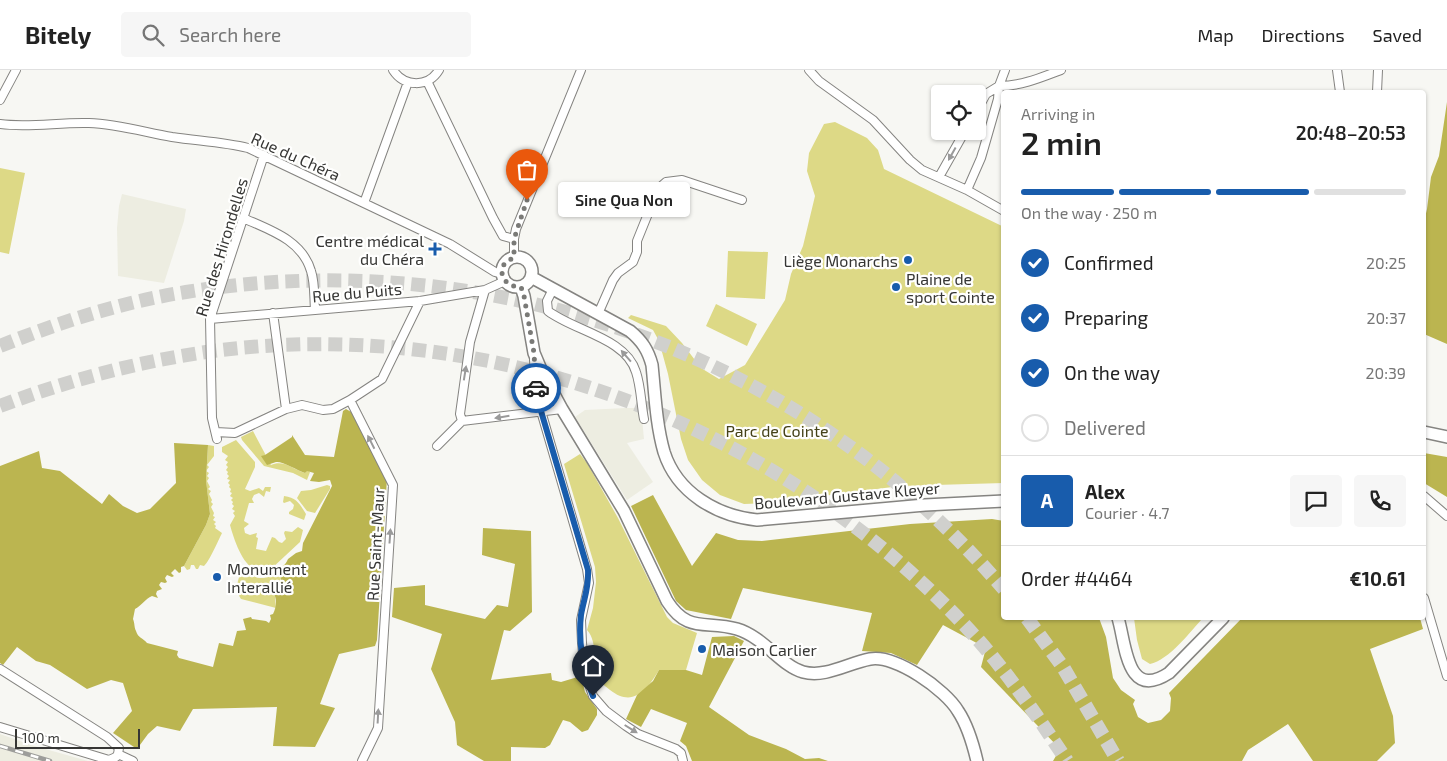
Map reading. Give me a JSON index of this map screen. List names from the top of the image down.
{
  "streets": {
    "street": [
      "Rue du Chéra",
      "Rue des Hirondelles",
      "Rue du Puits",
      "Boulevard Gustave Kleyer",
      "Rue Saint-Maur"
    ]
  },
  "crossings": [
    ["Rue du Chéra", "Rue des Hirondelles"],
    ["Rue du Chéra", "Rue du Puits"],
    ["Rue du Chéra", "Boulevard Gustave Kleyer"],
    ["Rue des Hirondelles", "Rue du Puits"],
    ["Rue du Puits", "Boulevard Gustave Kleyer"]
  ],
  "one_way": ["Rue Saint-Maur"],
  "parks": ["Parc de Cointe"],
  "places": {
    "other": [
      "Sine Qua Non",
      "Liège Monarchs",
      "Plaine de sport Cointe",
      "Monument Interallié",
      "Maison Carlier"
    ],
    "health": ["Centre médical du Chéra"]
  },
  "scale_bar": "100 m",
  "page": {
    "header": "Bitely",
    "search": "Search here",
    "nav": ["Map", "Directions", "Saved"],
    "heading": ["2 min", "Arriving in", "20:48–20:53"],
    "panel": [
      "Alex",
      "Courier · 4.7",
      "Order #4464",
      "€10.61"
    ],
    "bar": "On the way · 250 m",
    "bubble": "Sine Qua Non",
    "list": [
      ["Confirmed", "20:25"],
      ["Preparing", "20:37"],
      ["On the way", "20:39"],
      "Delivered"
    ],
    "round": "A",
    "scale": "100 m"
  }
}
